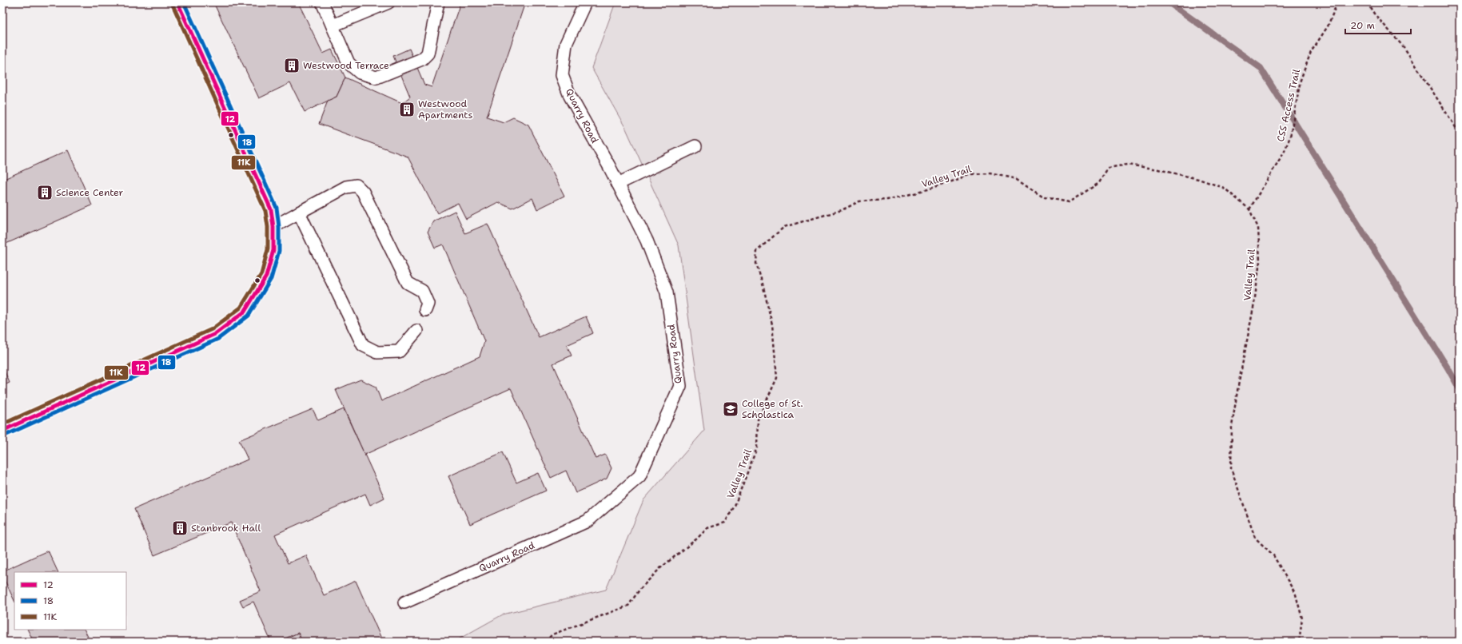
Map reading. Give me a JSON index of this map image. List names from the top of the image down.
{
  "streets": {
    "lane": ["Quarry Road"],
    "path": ["CSS Access Trail", "Valley Trail"]
  },
  "crossings": [
    ["CSS Access Trail", "Valley Trail"]
  ],
  "places": {
    "building": [
      "Westwood Terrace",
      "Westwood Apartments",
      "Science Center",
      "Stanbrook Hall"
    ],
    "school or university": ["College of St. Scholastica"]
  },
  "lines": ["transit line 12", "transit line 18", "transit line 11K"],
  "legend": ["12", "18", "11K"],
  "scale_bar": "20 m"
}
